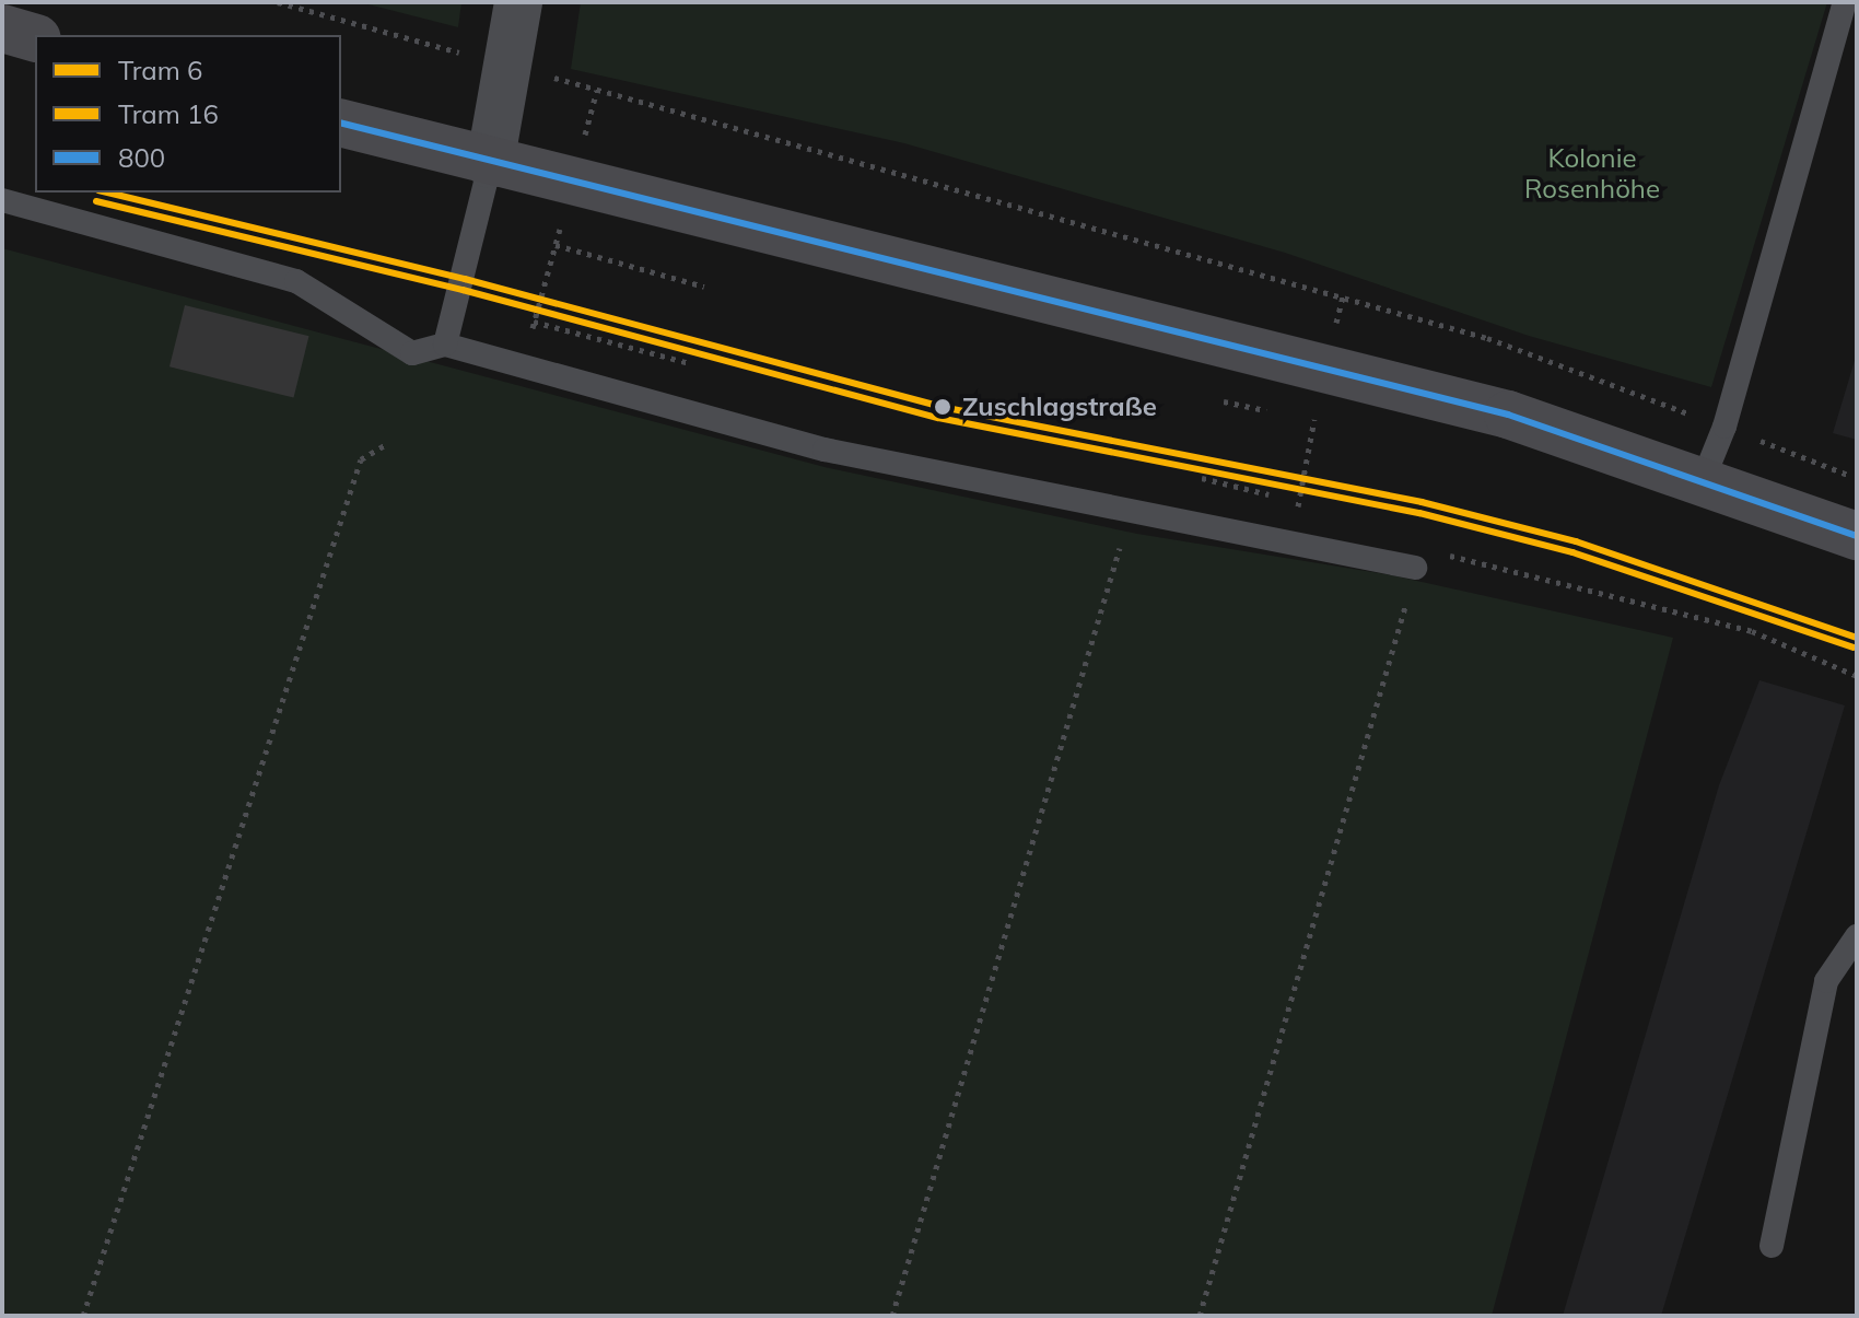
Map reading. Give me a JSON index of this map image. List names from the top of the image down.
{
  "parks": ["Kolonie Rosenhöhe"],
  "places": ["Zuschlagstraße"],
  "lines": ["transit line 800", "tram line 6", "tram line 16"],
  "legend": ["Tram 6", "Tram 16", "800"]
}
